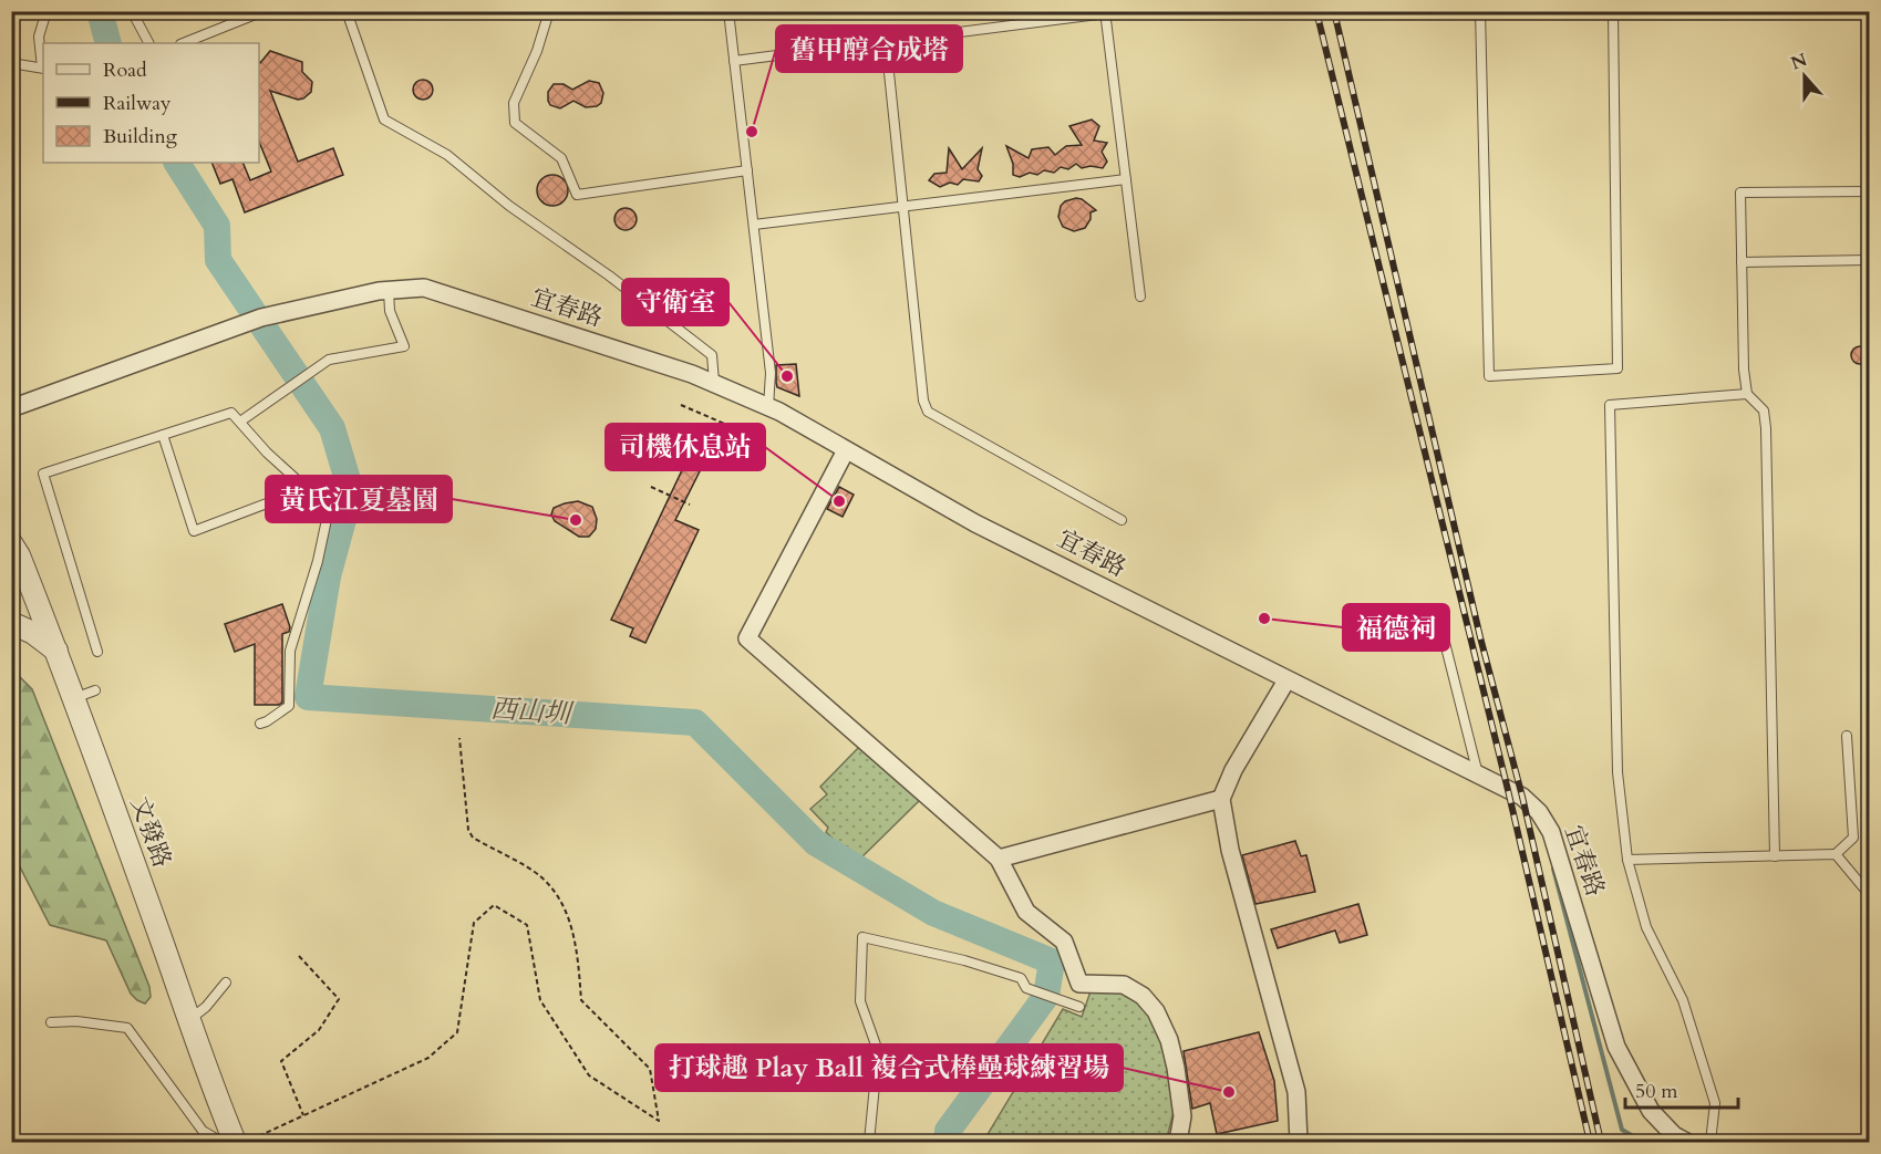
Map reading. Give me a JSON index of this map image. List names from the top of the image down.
{
  "streets": {
    "street": ["宜春路", "文發路"]
  },
  "water": ["西山圳"],
  "places": [
    "舊甲醇合成塔",
    "守衛室",
    "司機休息站",
    "黃氏江夏墓園",
    "福德祠",
    "打球趣 Play Ball 複合式棒壘球練習場"
  ],
  "legend": ["Road", "Railway", "Building"],
  "scale_bar": "50 m",
  "north": "top"
}
